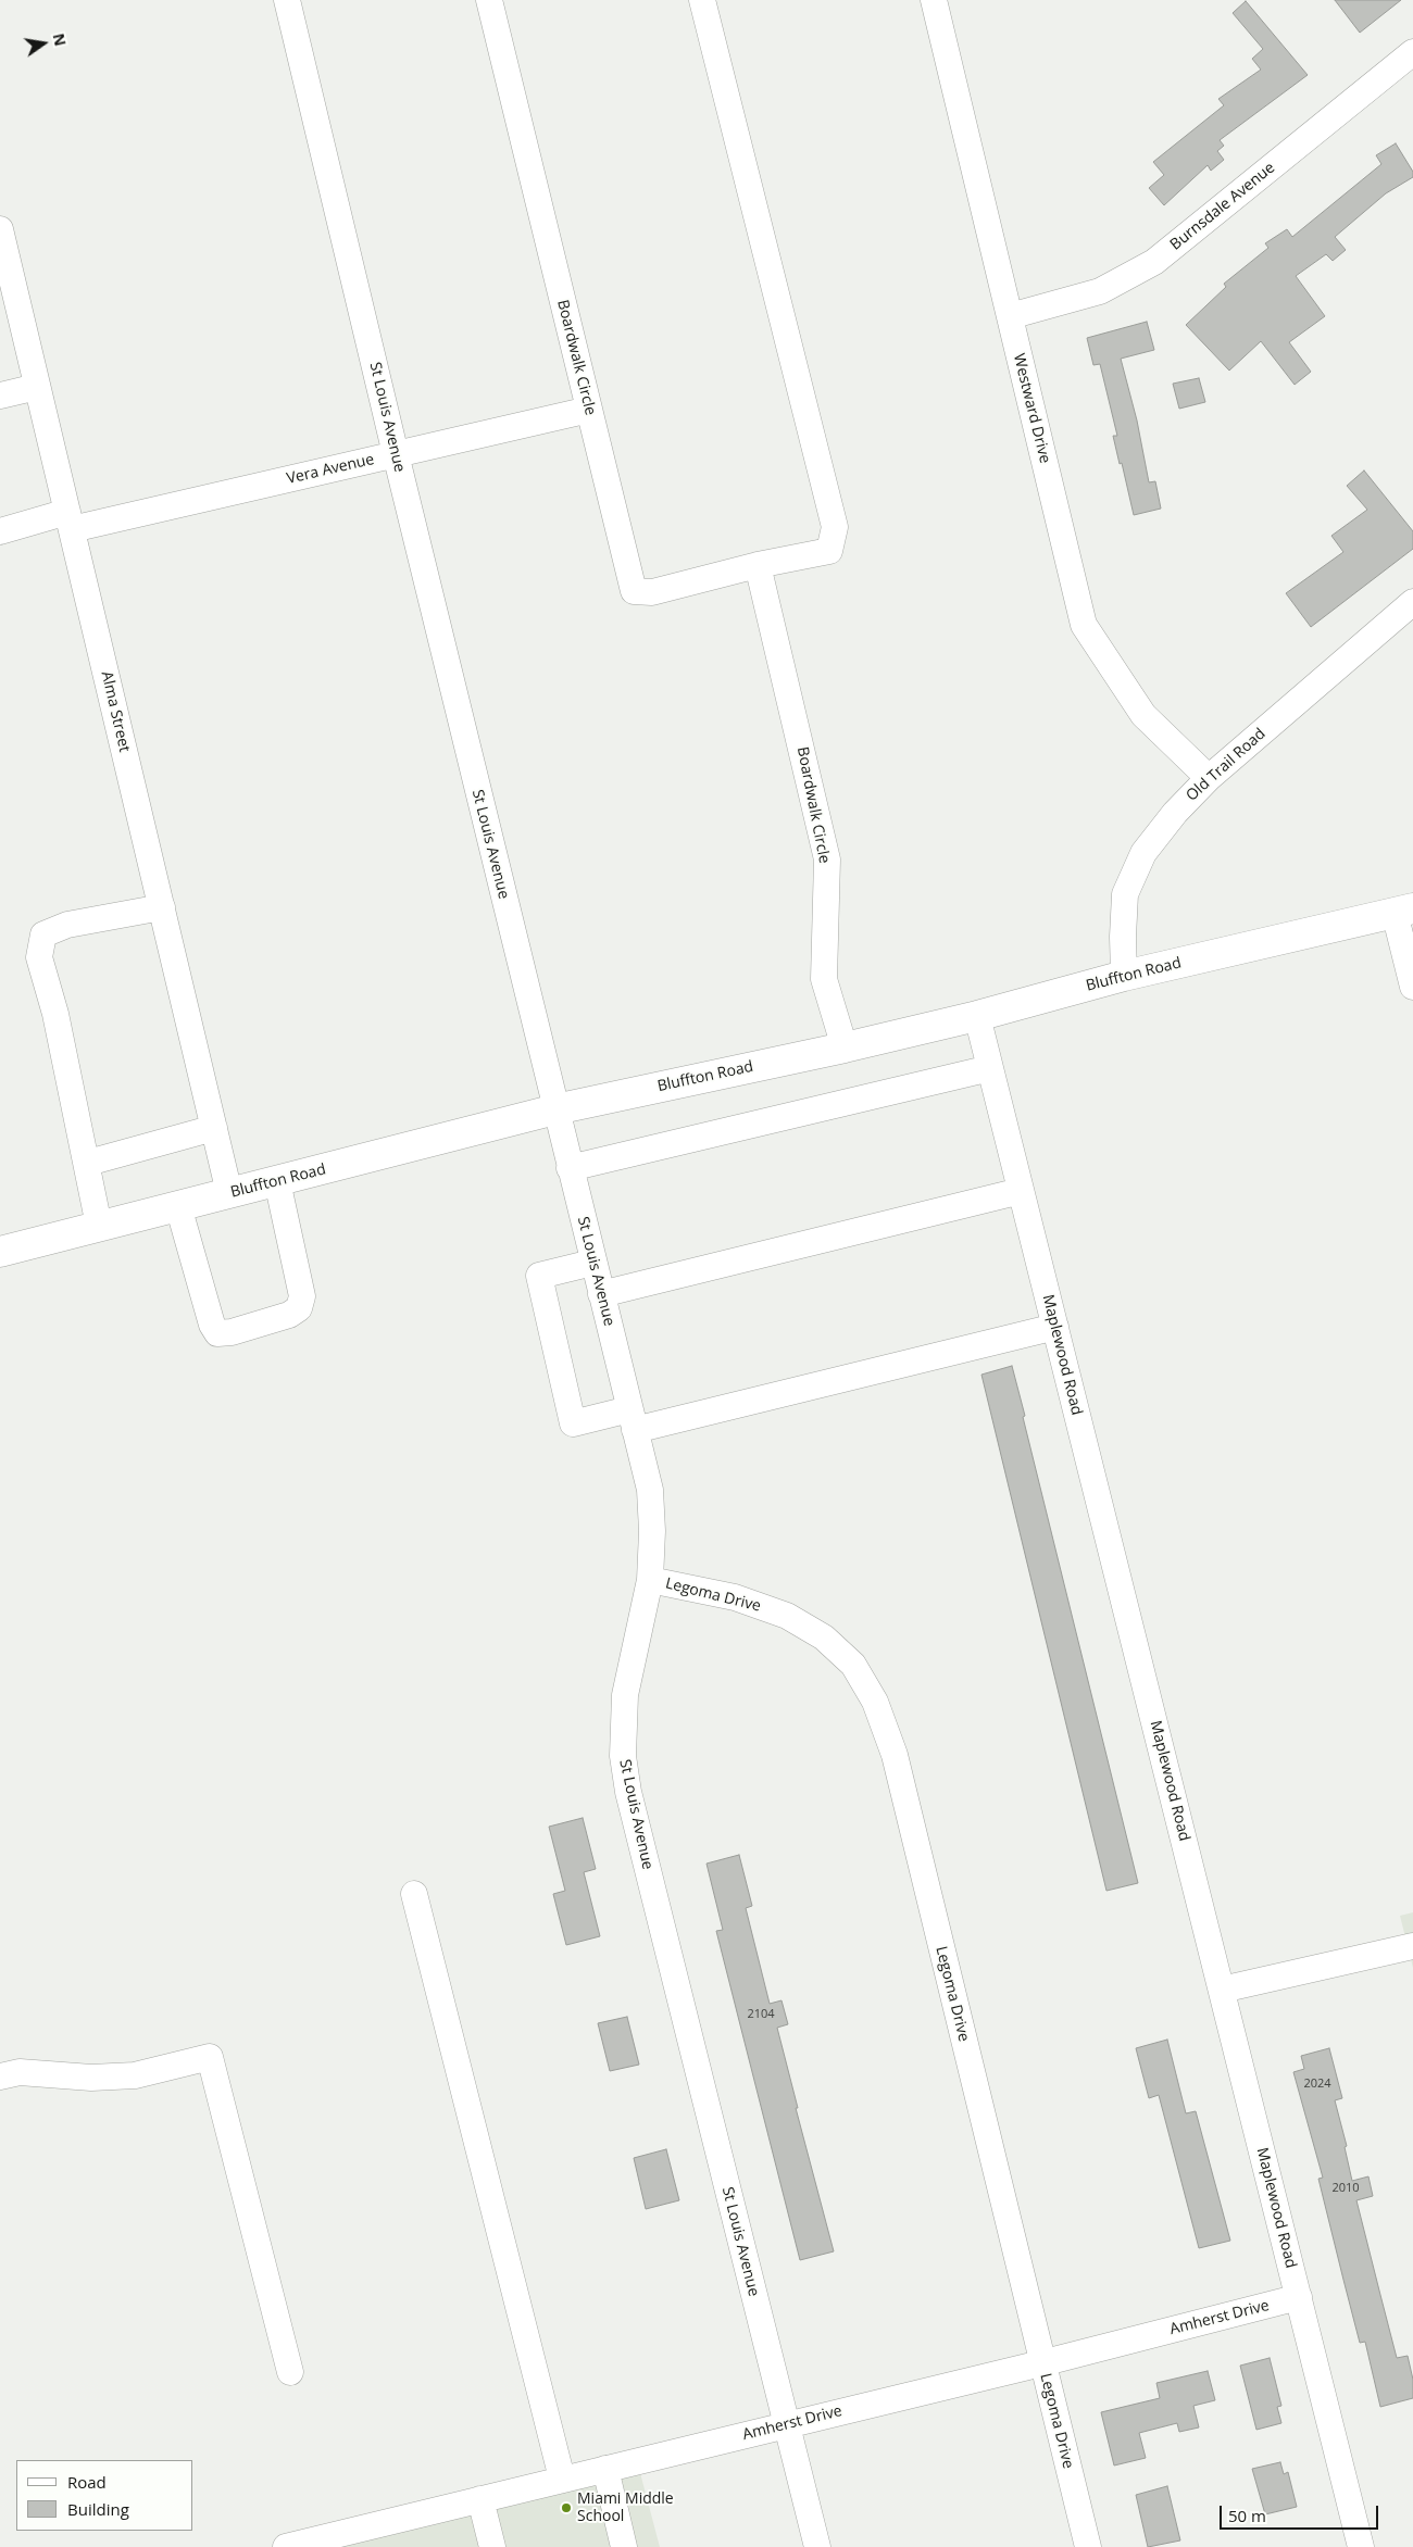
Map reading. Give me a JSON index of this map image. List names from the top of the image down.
{
  "streets": {
    "main road": ["Bluffton Road"],
    "street": [
      "Burnsdale Avenue",
      "Boardwalk Circle",
      "Westward Drive",
      "St Louis Avenue",
      "Vera Avenue",
      "Alma Street",
      "Old Trail Road",
      "Maplewood Road",
      "Legoma Drive",
      "Amherst Drive"
    ]
  },
  "crossings": [
    ["Burnsdale Avenue", "Westward Drive"],
    ["Boardwalk Circle", "Vera Avenue"],
    ["Boardwalk Circle", "Bluffton Road"],
    ["Westward Drive", "Old Trail Road"],
    ["St Louis Avenue", "Vera Avenue"],
    ["St Louis Avenue", "Bluffton Road"],
    ["St Louis Avenue", "Legoma Drive"],
    ["St Louis Avenue", "Amherst Drive"],
    ["Vera Avenue", "Alma Street"],
    ["Alma Street", "Bluffton Road"],
    ["Old Trail Road", "Bluffton Road"],
    ["Bluffton Road", "Maplewood Road"],
    ["Maplewood Road", "Amherst Drive"],
    ["Legoma Drive", "Amherst Drive"]
  ],
  "places": ["Miami Middle School"],
  "house_numbers": ["2104", "2024", "2010"],
  "legend": ["Road", "Building"],
  "scale_bar": "50 m",
  "north": "right"
}
